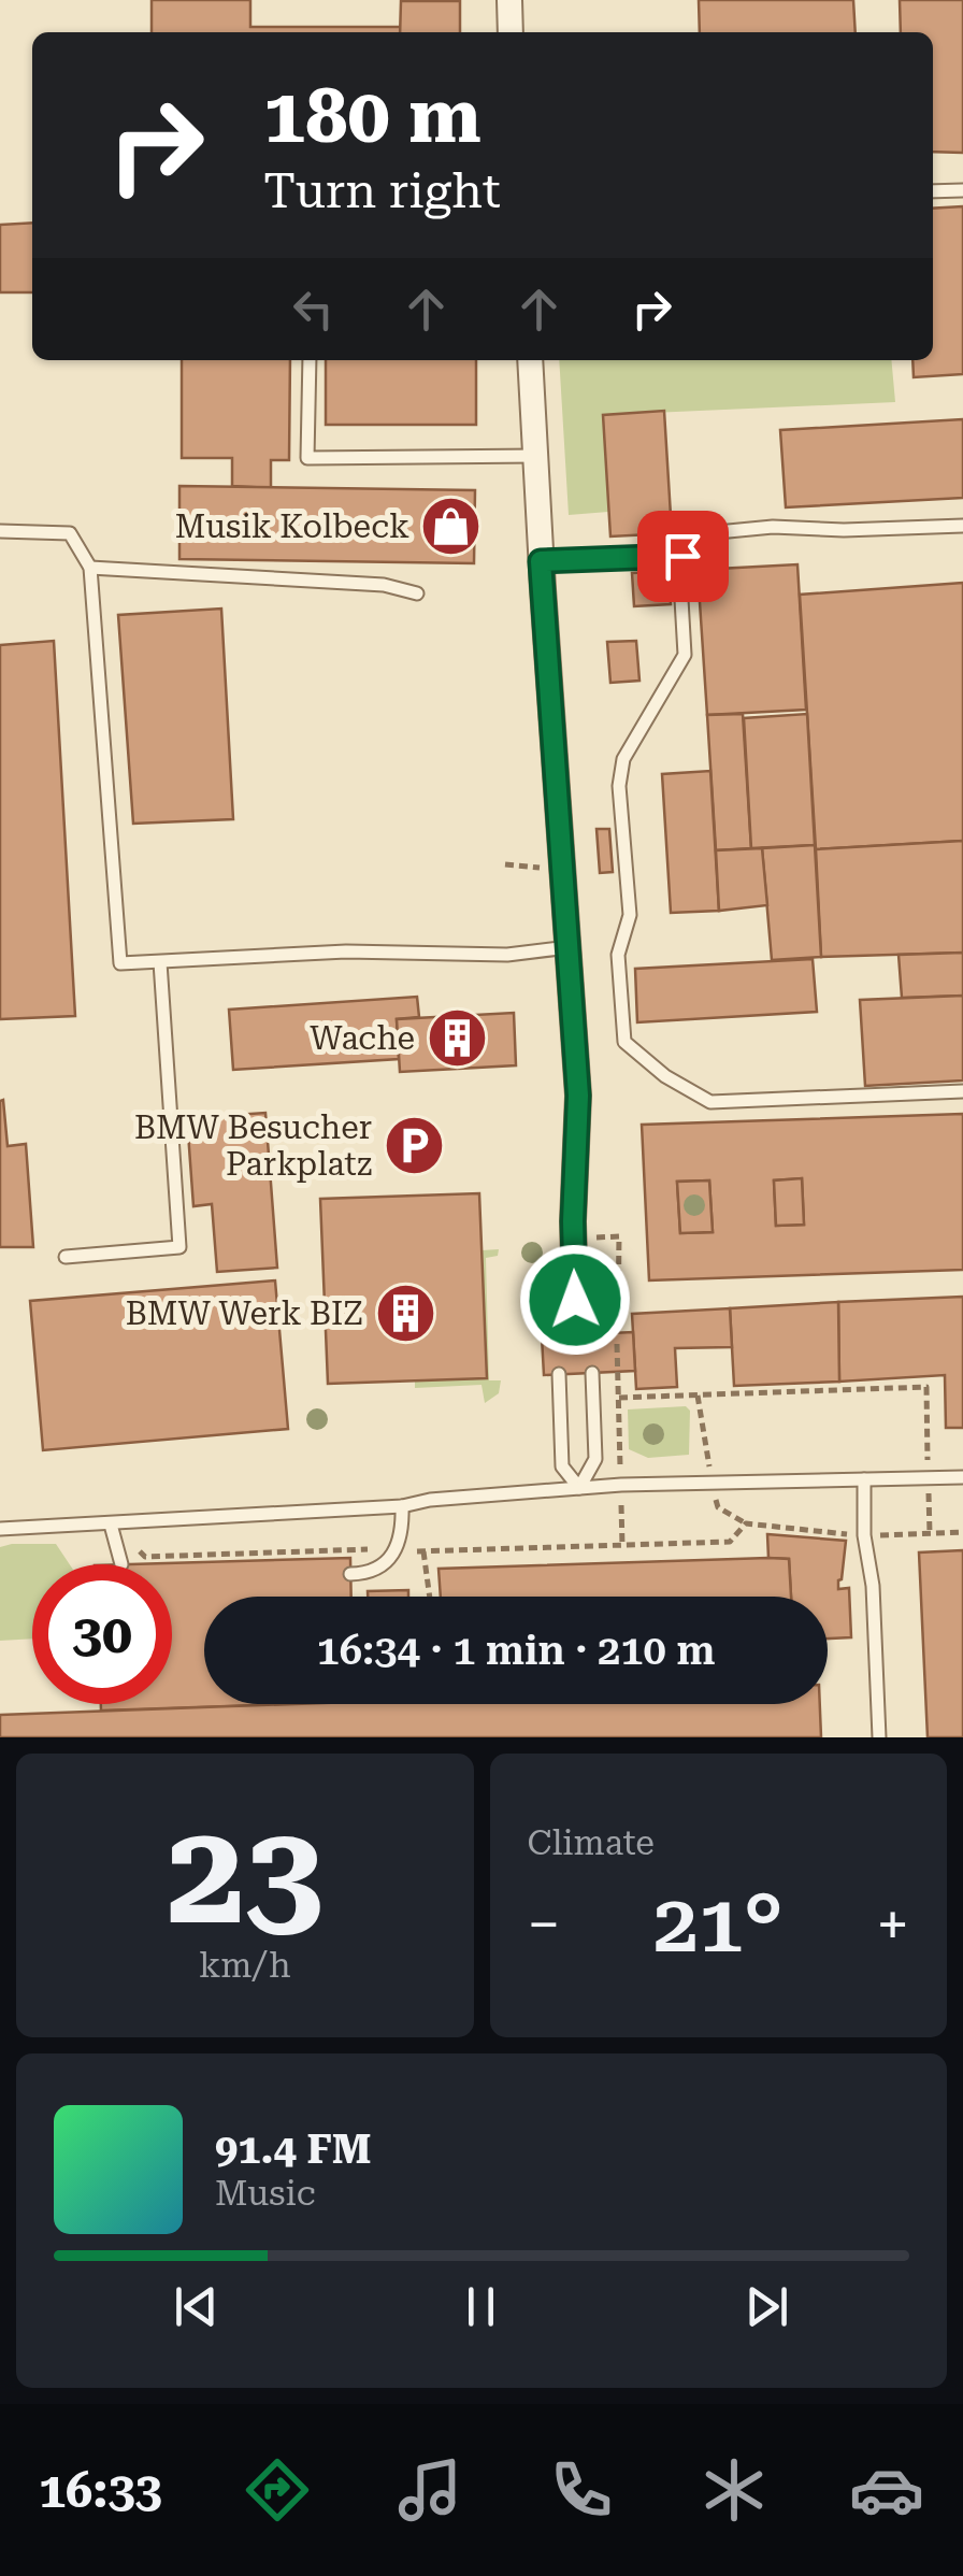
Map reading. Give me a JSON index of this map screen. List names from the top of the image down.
{
  "places": {
    "shop": ["Musik Kolbeck"],
    "building": ["Wache", "BMW Werk BIZ"],
    "parking": ["BMW Besucher Parkplatz"]
  },
  "page": {
    "turn": ["180 m", "Turn right"],
    "limit": "30",
    "trip": "16:34 · 1 min · 210 m",
    "tile": [
      ["23", "km/h"],
      "Climate"
    ],
    "heat": ["−", "21°", "+"],
    "song": ["91.4 FM", "Music"],
    "tabs": "16:33"
  }
}
